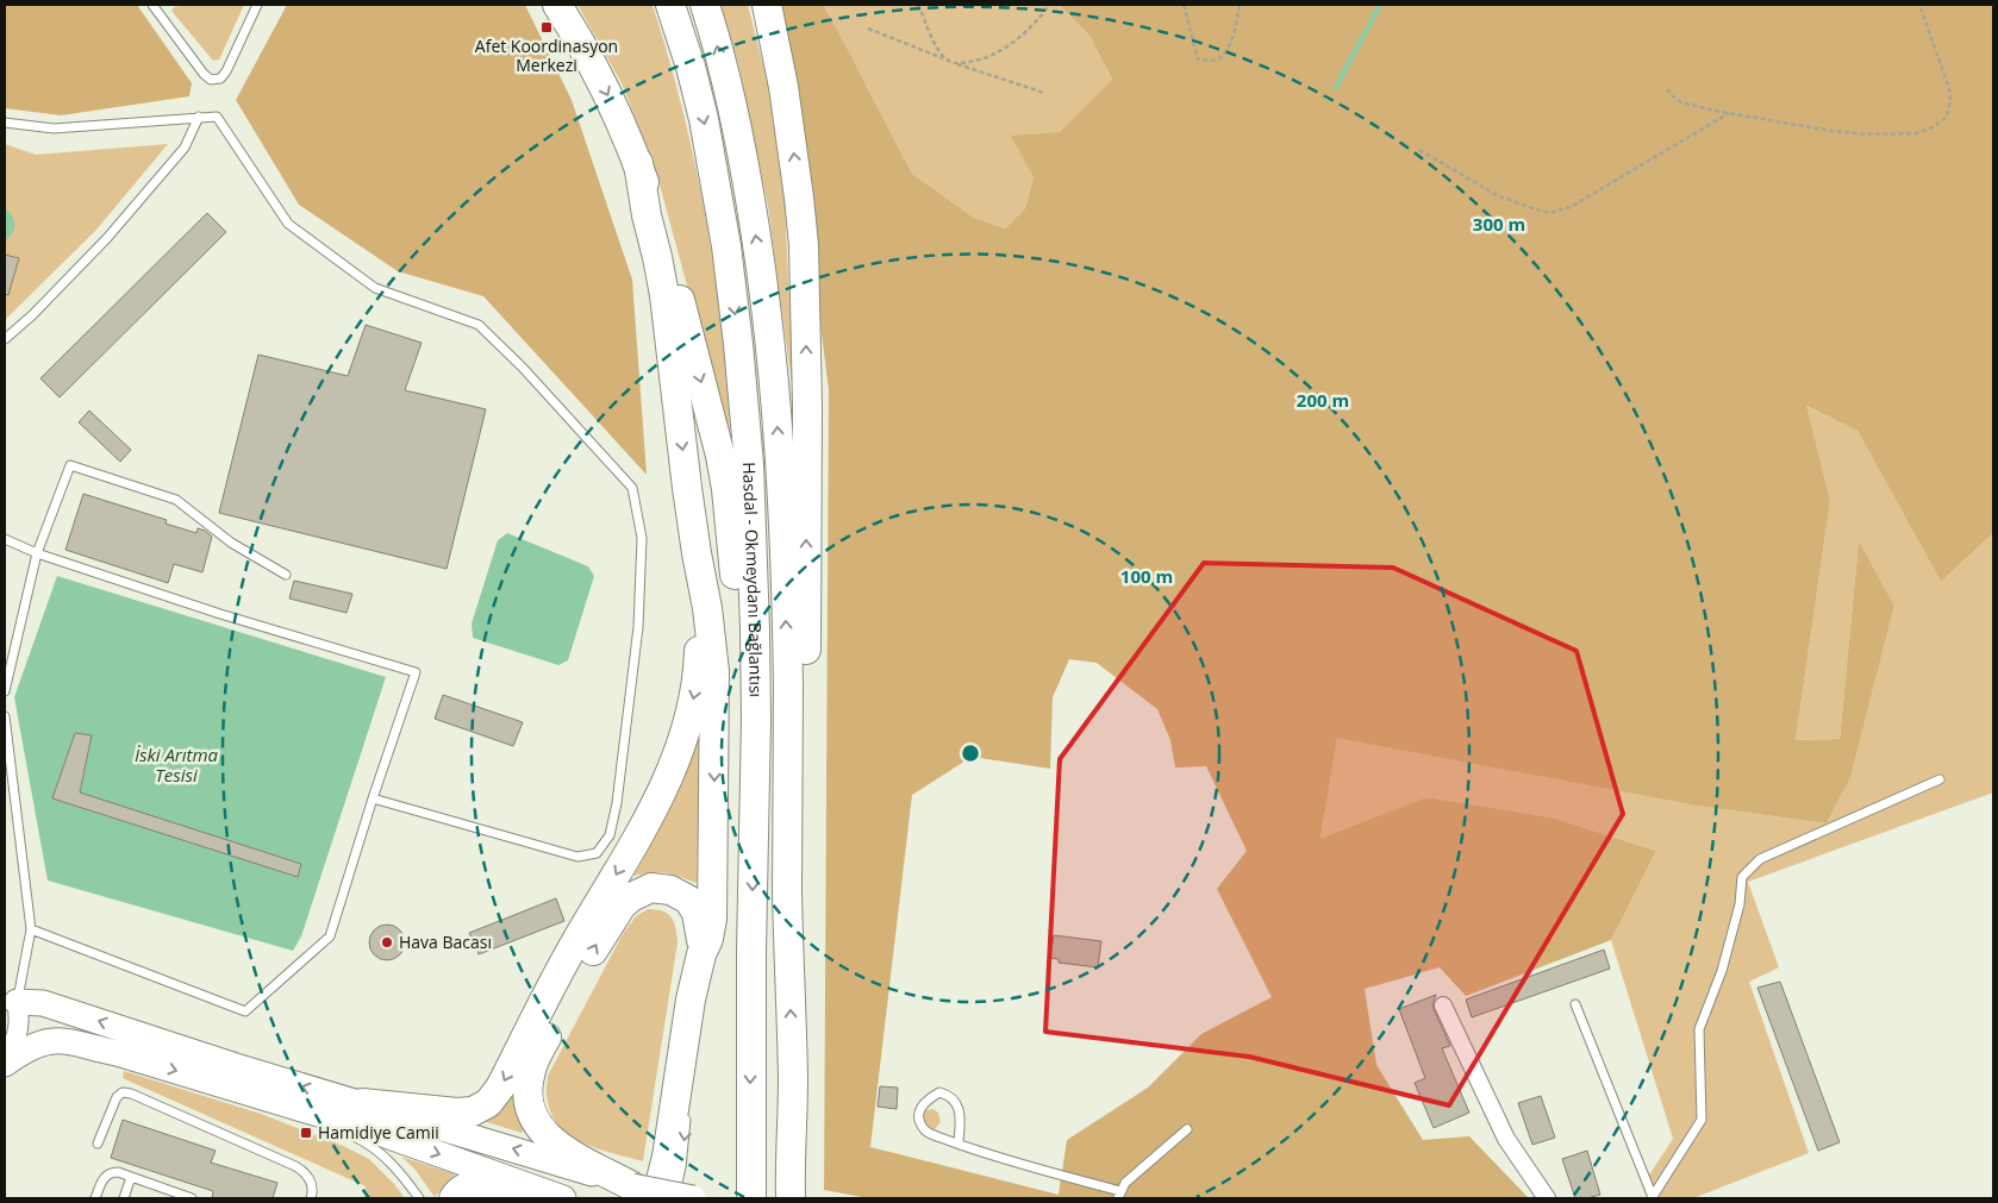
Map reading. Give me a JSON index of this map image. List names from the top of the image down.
{
  "streets": {
    "highway": ["Hasdal - Okmeydanı Bağlantısı"]
  },
  "water": ["İski Arıtma Tesisi"],
  "places": {
    "transit": ["Afet Koordinasyon Merkezi", "Hamidiye Camii"],
    "other": ["Hava Bacası"]
  },
  "rings": ["300 m", "200 m", "100 m"]
}
